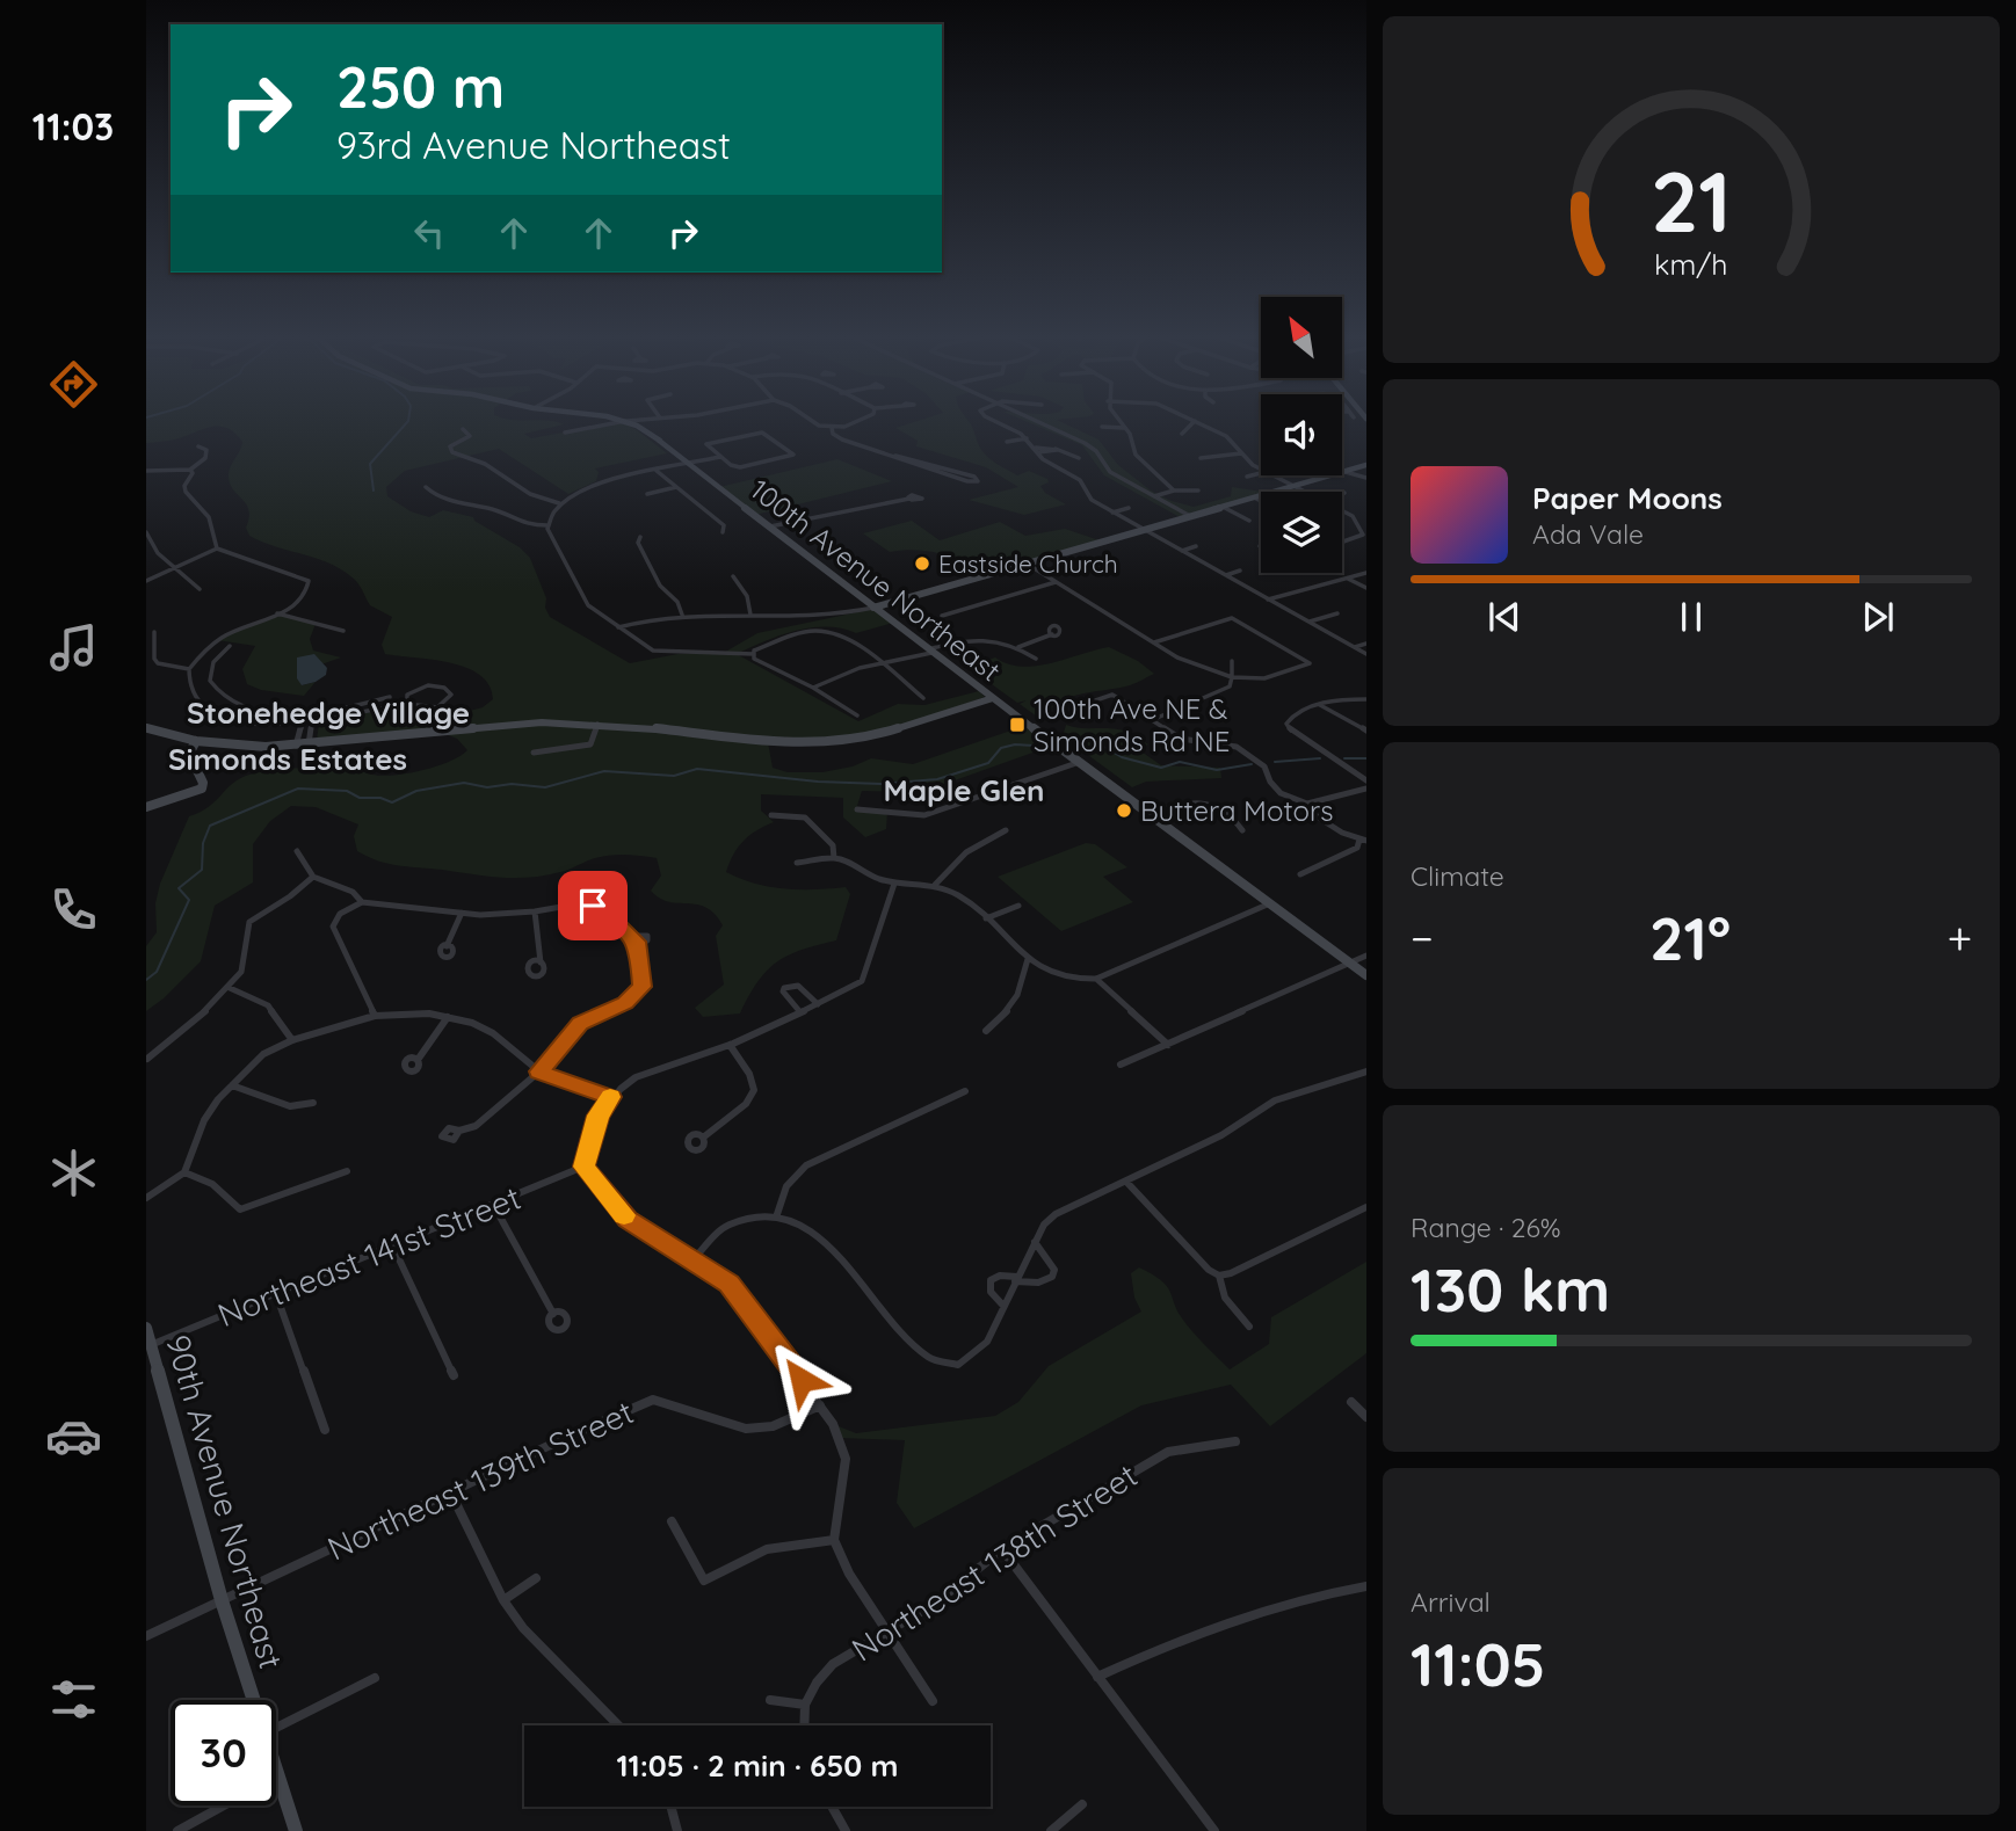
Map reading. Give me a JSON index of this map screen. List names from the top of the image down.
{
  "streets": {
    "main road": ["100th Avenue Northeast", "90th Avenue Northeast"],
    "street": ["Northeast 141st Street", "Northeast 139th Street", "Northeast 138th Street"]
  },
  "crossings": [
    ["Northeast 141st Street", "90th Avenue Northeast"],
    ["Northeast 139th Street", "90th Avenue Northeast"]
  ],
  "districts": ["Stonehedge Village", "Simonds Estates", "Maple Glen"],
  "places": {
    "other": ["Eastside Church", "Buttera Motors"],
    "transit": ["100th Ave NE & Simonds Rd NE"]
  },
  "north": "top left",
  "page": {
    "tabs": "11:03",
    "turn": ["250 m", "93rd Avenue Northeast"],
    "song": ["Paper Moons", "Ada Vale"],
    "tile": [
      "Climate",
      ["Range · 26%", "130 km"],
      ["Arrival", "11:05"]
    ],
    "heat": ["−", "21°", "+"],
    "limit": "30",
    "trip": "11:05 · 2 min · 650 m",
    "gauge": ["21", "km/h"]
  }
}
